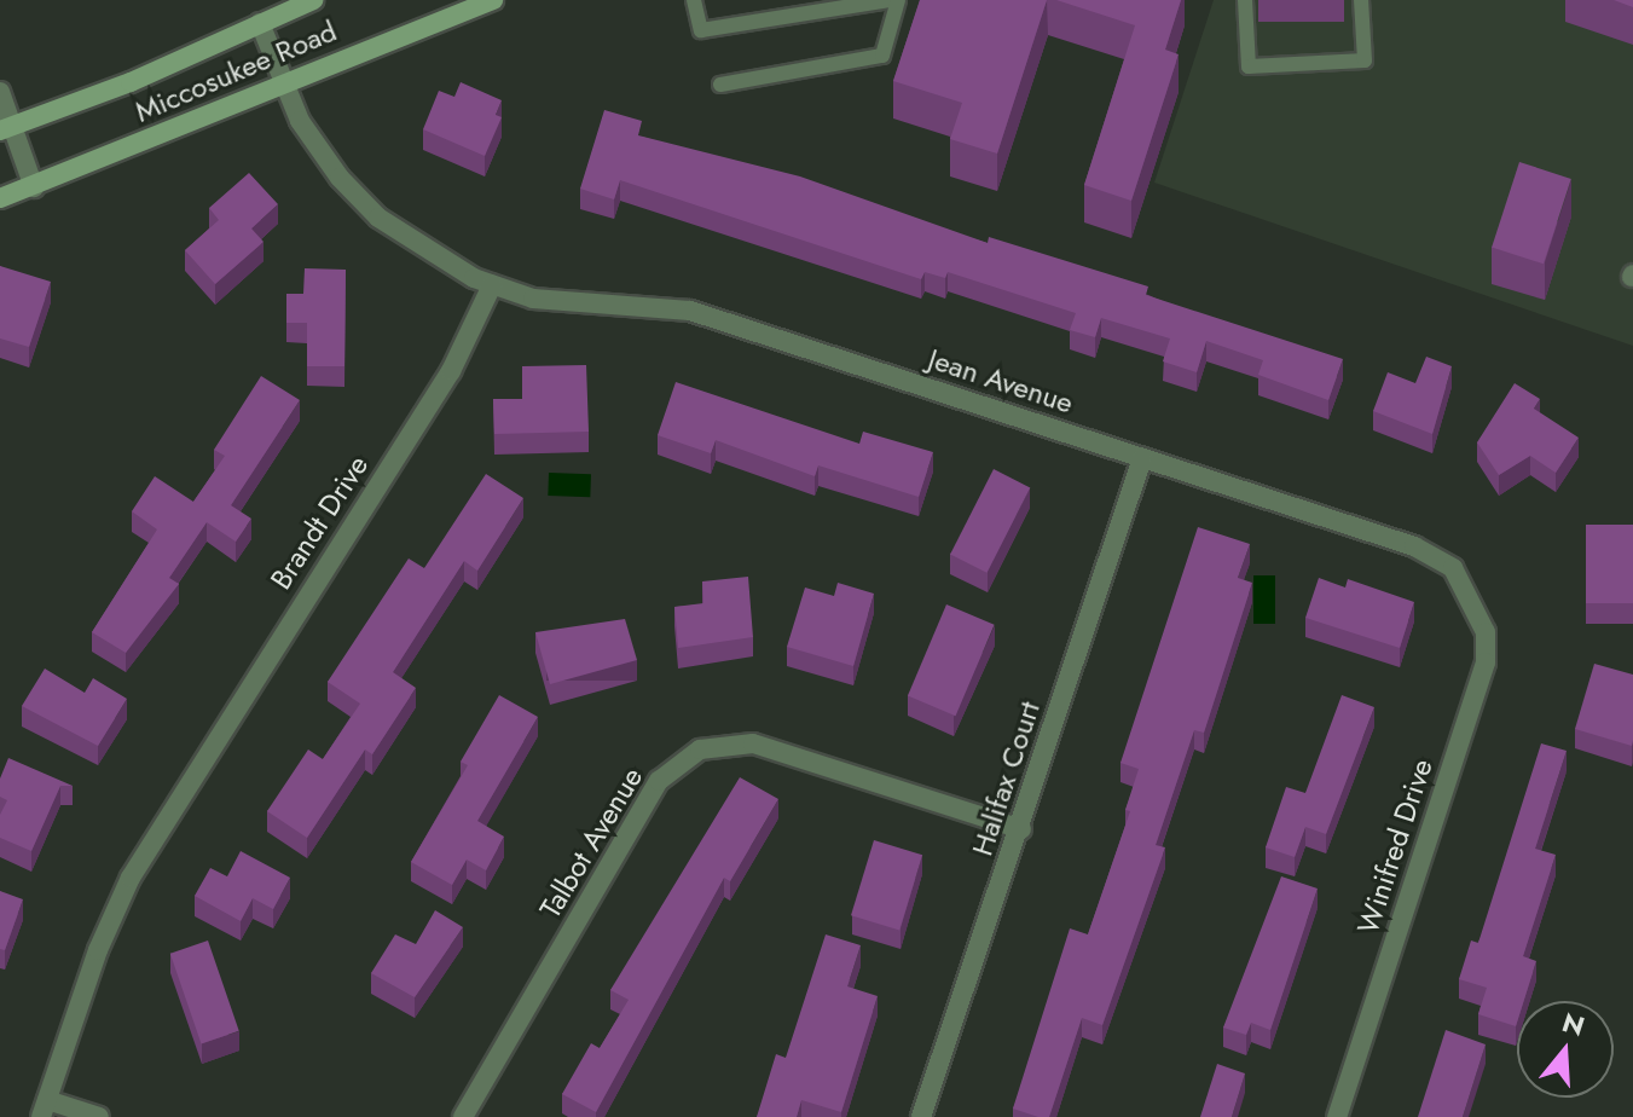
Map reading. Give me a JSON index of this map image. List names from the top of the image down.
{
  "streets": {
    "street": [
      "Miccosukee Road",
      "Jean Avenue",
      "Brandt Drive",
      "Halifax Court",
      "Talbot Avenue",
      "Winifred Drive"
    ]
  },
  "crossings": [
    ["Jean Avenue", "Brandt Drive"],
    ["Jean Avenue", "Halifax Court"],
    ["Jean Avenue", "Winifred Drive"],
    ["Halifax Court", "Talbot Avenue"]
  ],
  "north": "top"
}
